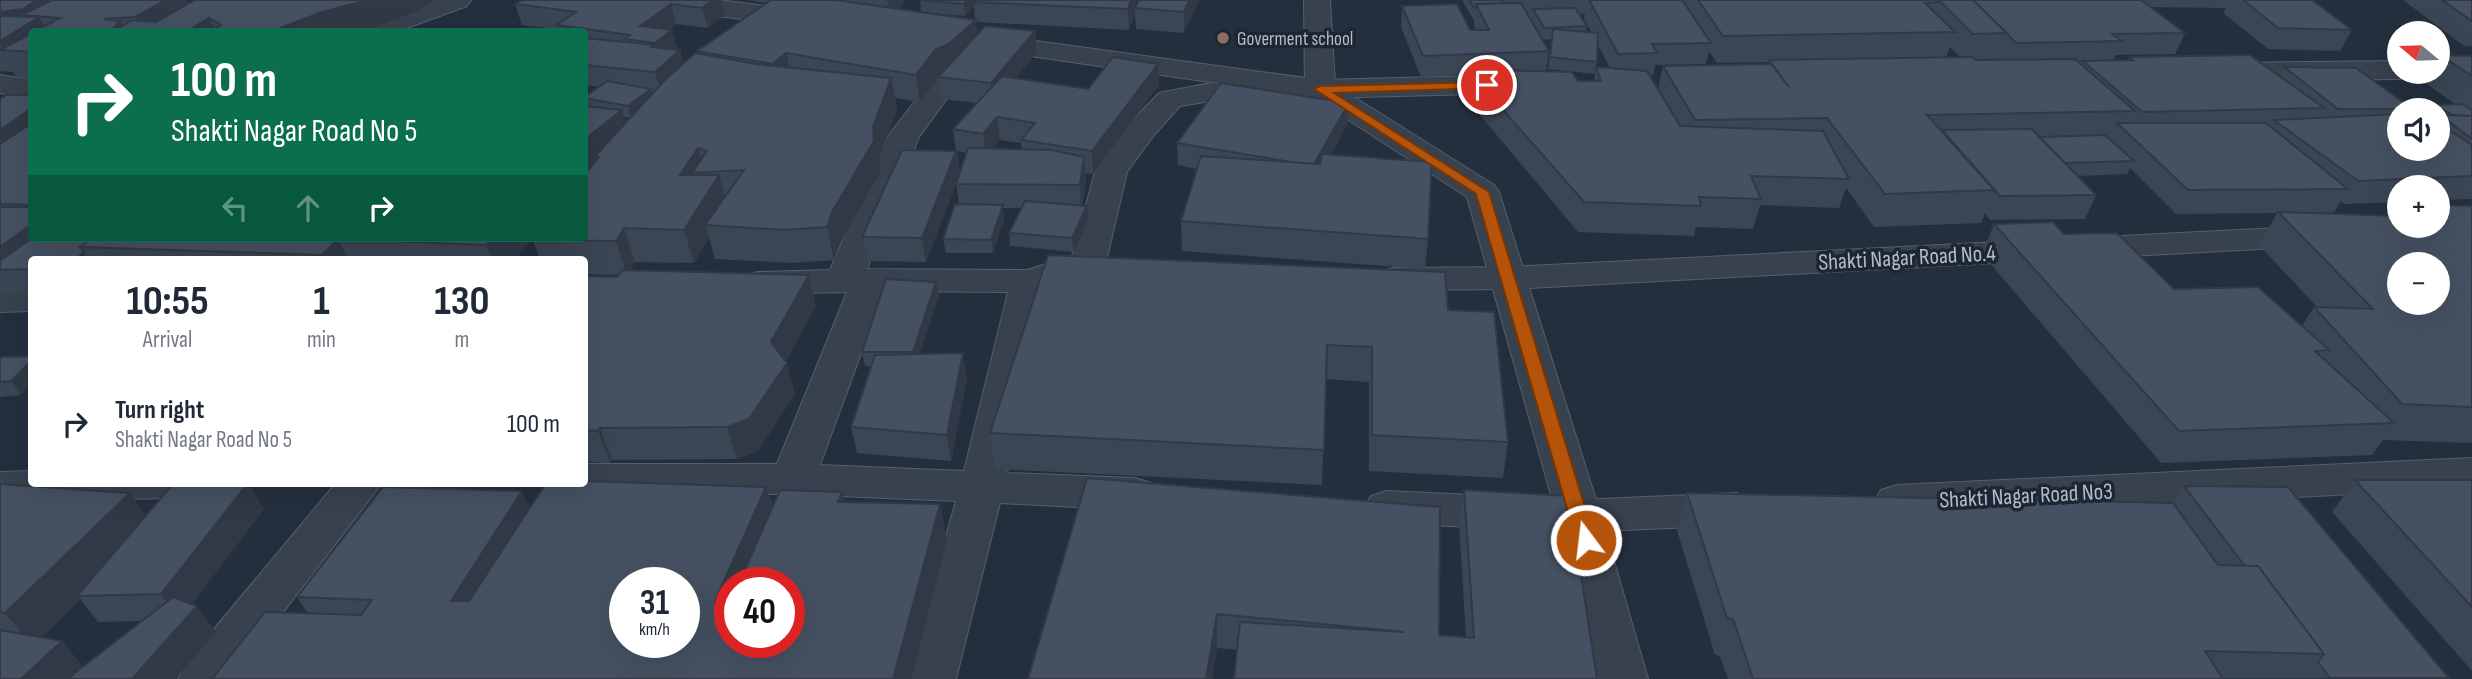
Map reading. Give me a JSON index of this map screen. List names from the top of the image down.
{
  "streets": {
    "street": ["Shakti Nagar Road No.4", "Shakti Nagar Road No3"]
  },
  "places": ["Goverment school"],
  "north": "left",
  "page": {
    "map_buttons": ["+", "−"],
    "turn": ["100 m", "Shakti Nagar Road No 5"],
    "eta": [
      "10:55",
      "Arrival",
      "1",
      "min",
      "130",
      "m"
    ],
    "list": [
      {
        "name": "Turn right",
        "note": "Shakti Nagar Road No 5",
        "value": "100 m"
      }
    ],
    "speed": "31 km/h",
    "limit": "40"
  }
}
